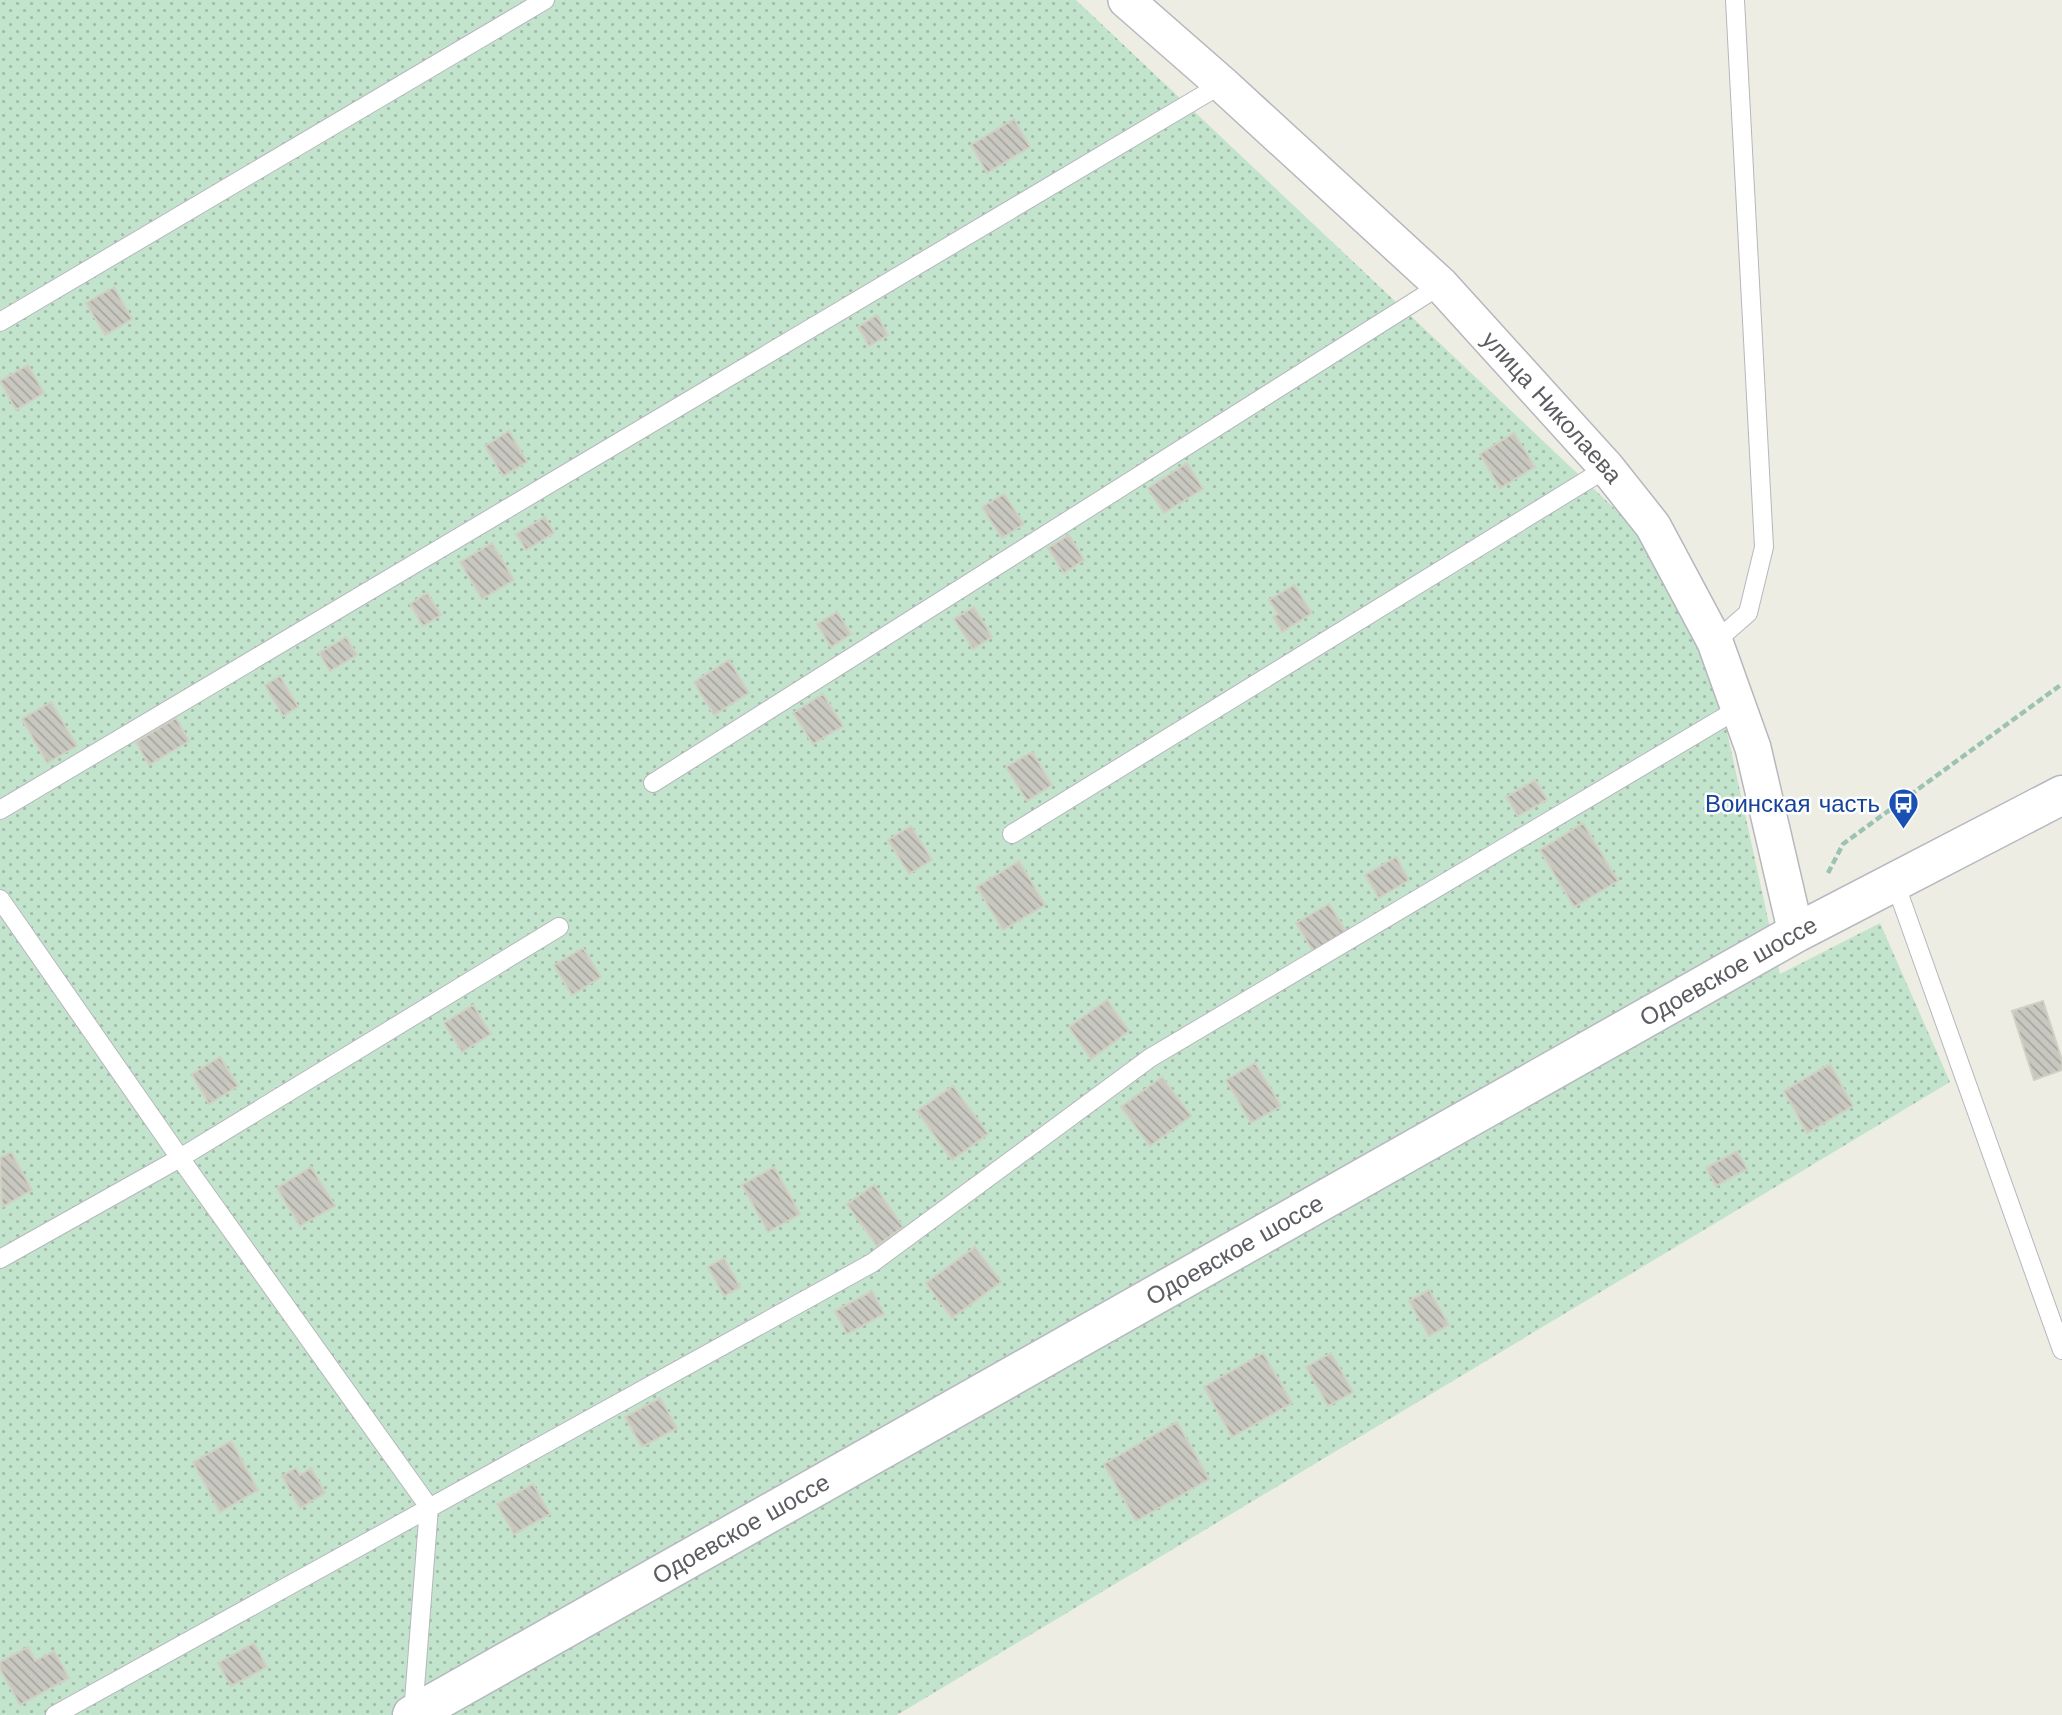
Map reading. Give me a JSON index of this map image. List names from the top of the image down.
{
  "streets": {
    "main road": ["Одоевское шоссе"],
    "street": ["улица Николаева"]
  },
  "crossings": [
    ["улица Николаева", "Одоевское шоссе"]
  ],
  "places": {
    "bus stop": ["Воинская часть"]
  }
}
